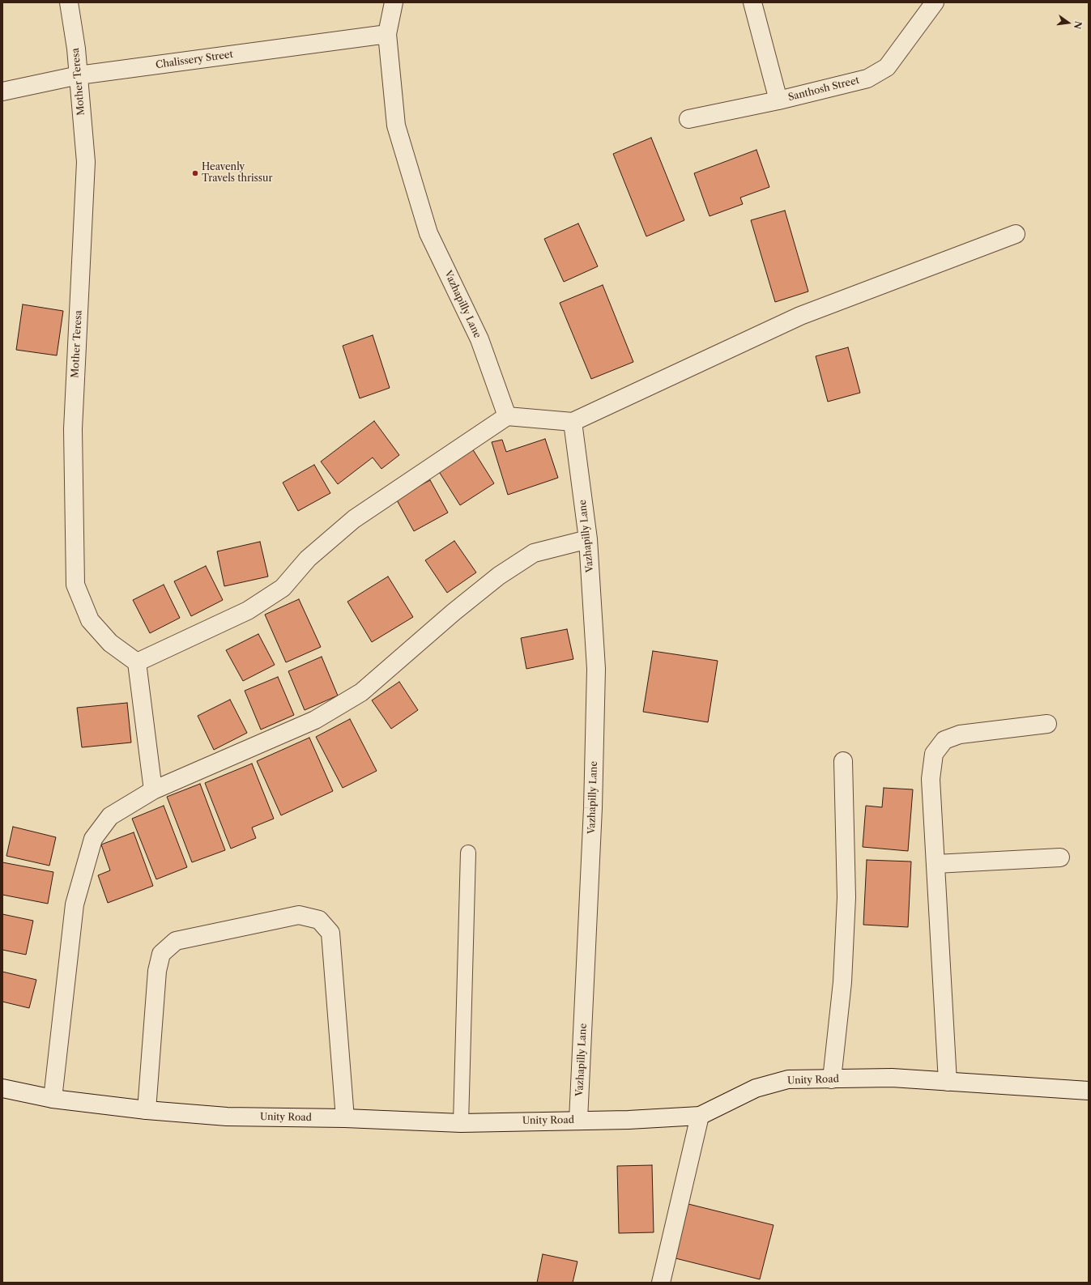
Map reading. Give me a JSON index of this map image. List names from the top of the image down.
{
  "streets": {
    "street": [
      "Chalissery Street",
      "Mother Teresa",
      "Santhosh Street",
      "Vazhapilly Lane",
      "Unity Road"
    ]
  },
  "crossings": [
    ["Chalissery Street", "Mother Teresa"],
    ["Chalissery Street", "Vazhapilly Lane"],
    ["Vazhapilly Lane", "Unity Road"]
  ],
  "places": ["Heavenly Travels thrissur"],
  "north": "right"
}
